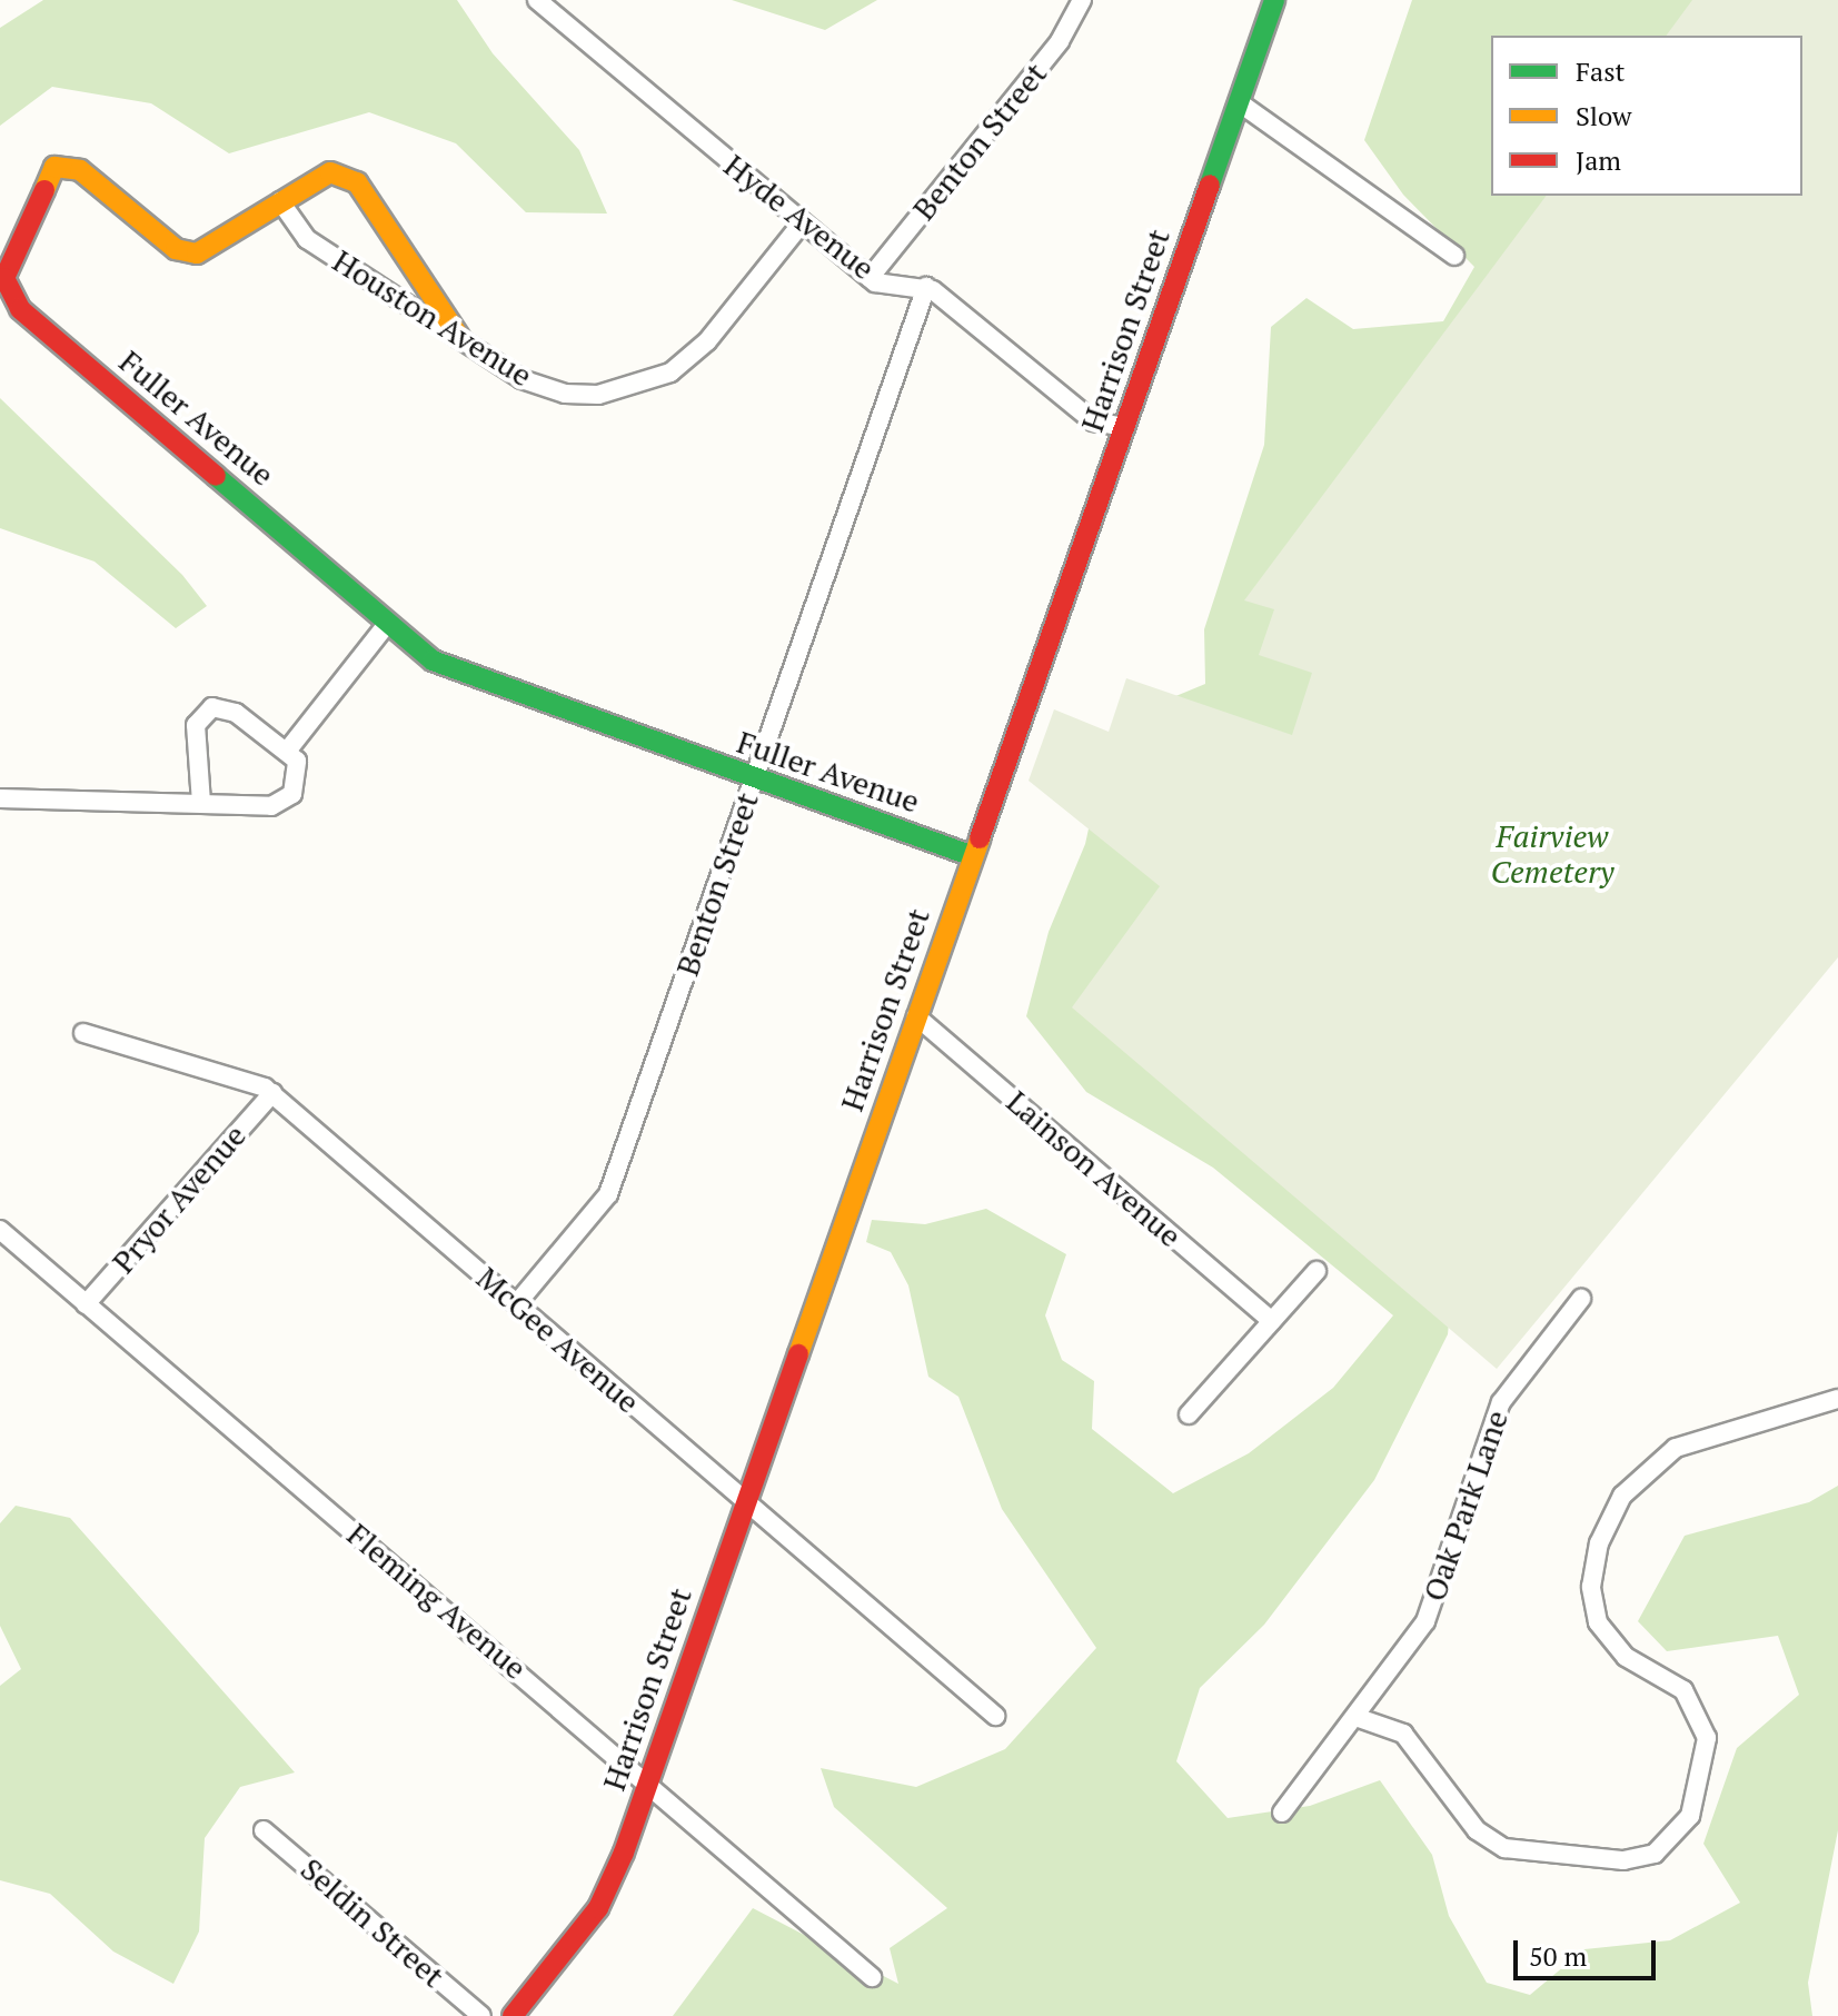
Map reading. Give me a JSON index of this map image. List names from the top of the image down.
{
  "streets": {
    "street": [
      "Benton Street",
      "Hyde Avenue",
      "Houston Avenue",
      "Harrison Street",
      "Fuller Avenue",
      "Lainson Avenue",
      "Pryor Avenue",
      "McGee Avenue",
      "Oak Park Lane",
      "Fleming Avenue",
      "Seldin Street"
    ]
  },
  "crossings": [
    ["Benton Street", "Hyde Avenue"],
    ["Benton Street", "Fuller Avenue"],
    ["Benton Street", "McGee Avenue"],
    ["Hyde Avenue", "Houston Avenue"],
    ["Hyde Avenue", "Harrison Street"],
    ["Houston Avenue", "Fuller Avenue"],
    ["Harrison Street", "Fuller Avenue"],
    ["Harrison Street", "Lainson Avenue"],
    ["Harrison Street", "McGee Avenue"],
    ["Harrison Street", "Fleming Avenue"],
    ["Pryor Avenue", "McGee Avenue"],
    ["Pryor Avenue", "Fleming Avenue"]
  ],
  "parks": ["Fairview Cemetery"],
  "legend": ["Fast", "Slow", "Jam"],
  "scale_bar": "50 m"
}
